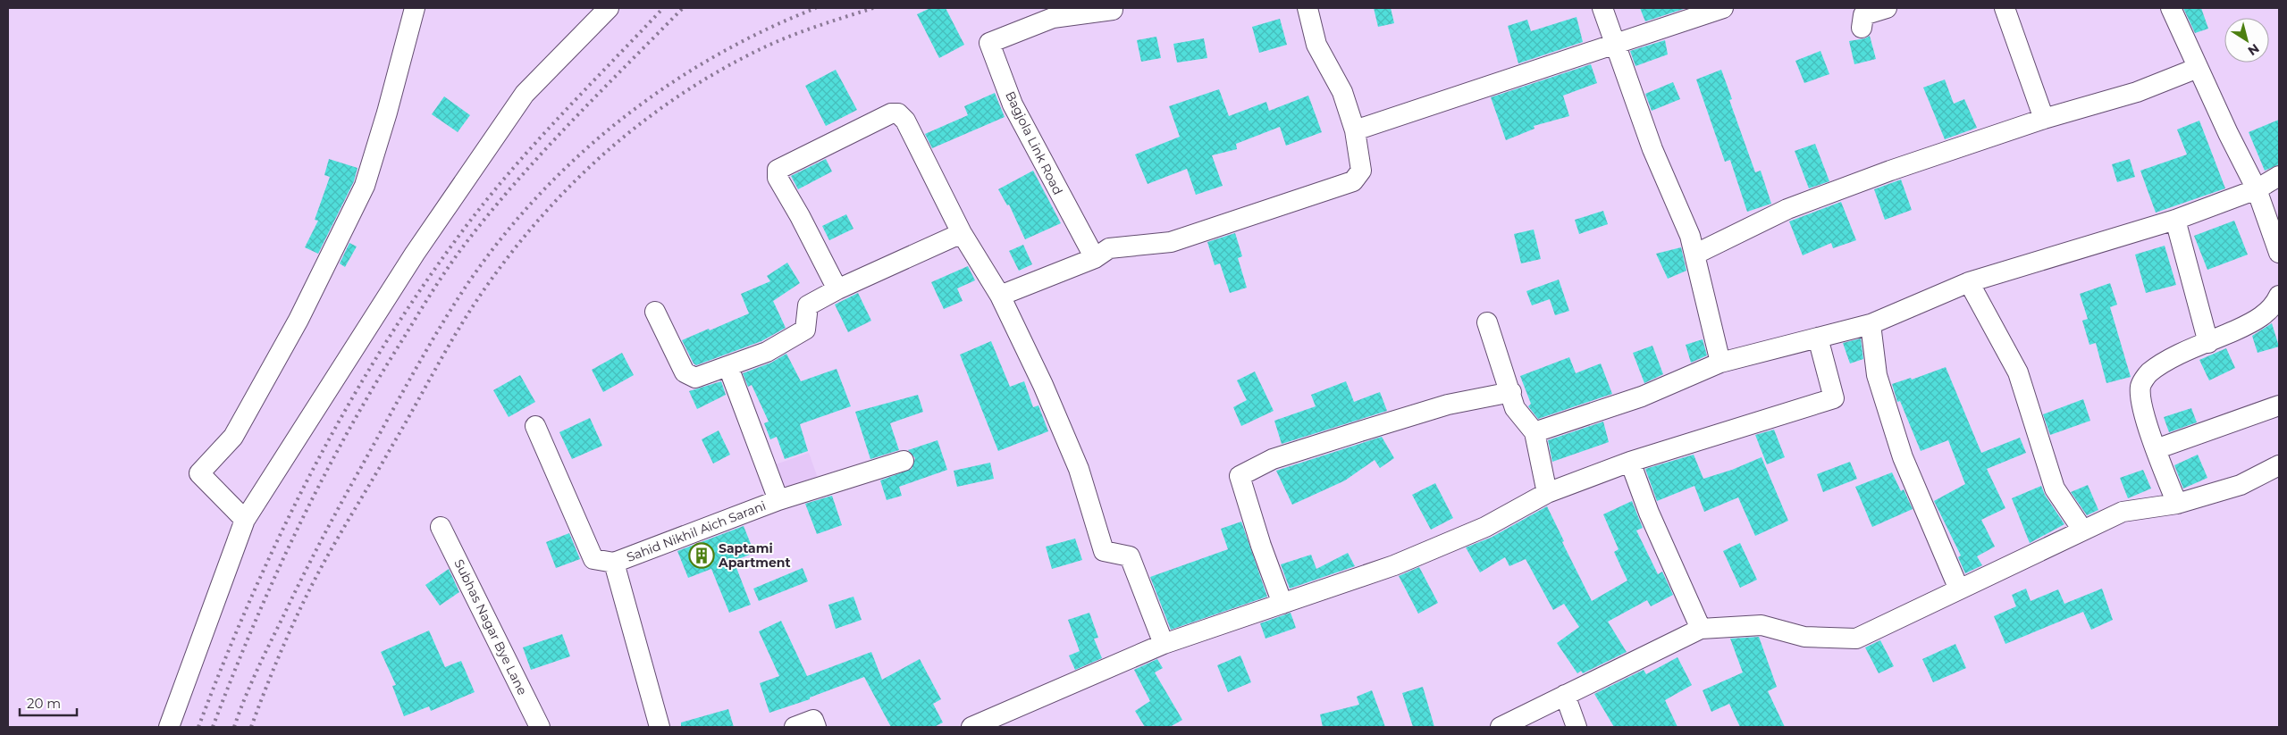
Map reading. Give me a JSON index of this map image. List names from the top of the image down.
{
  "streets": {
    "street": ["Bagjola Link Road", "Sahid Nikhil Aich Sarani", "Subhas Nagar Bye Lane"]
  },
  "places": {
    "building": ["Saptami Apartment"]
  },
  "scale_bar": "20 m",
  "north": "bottom right"
}
